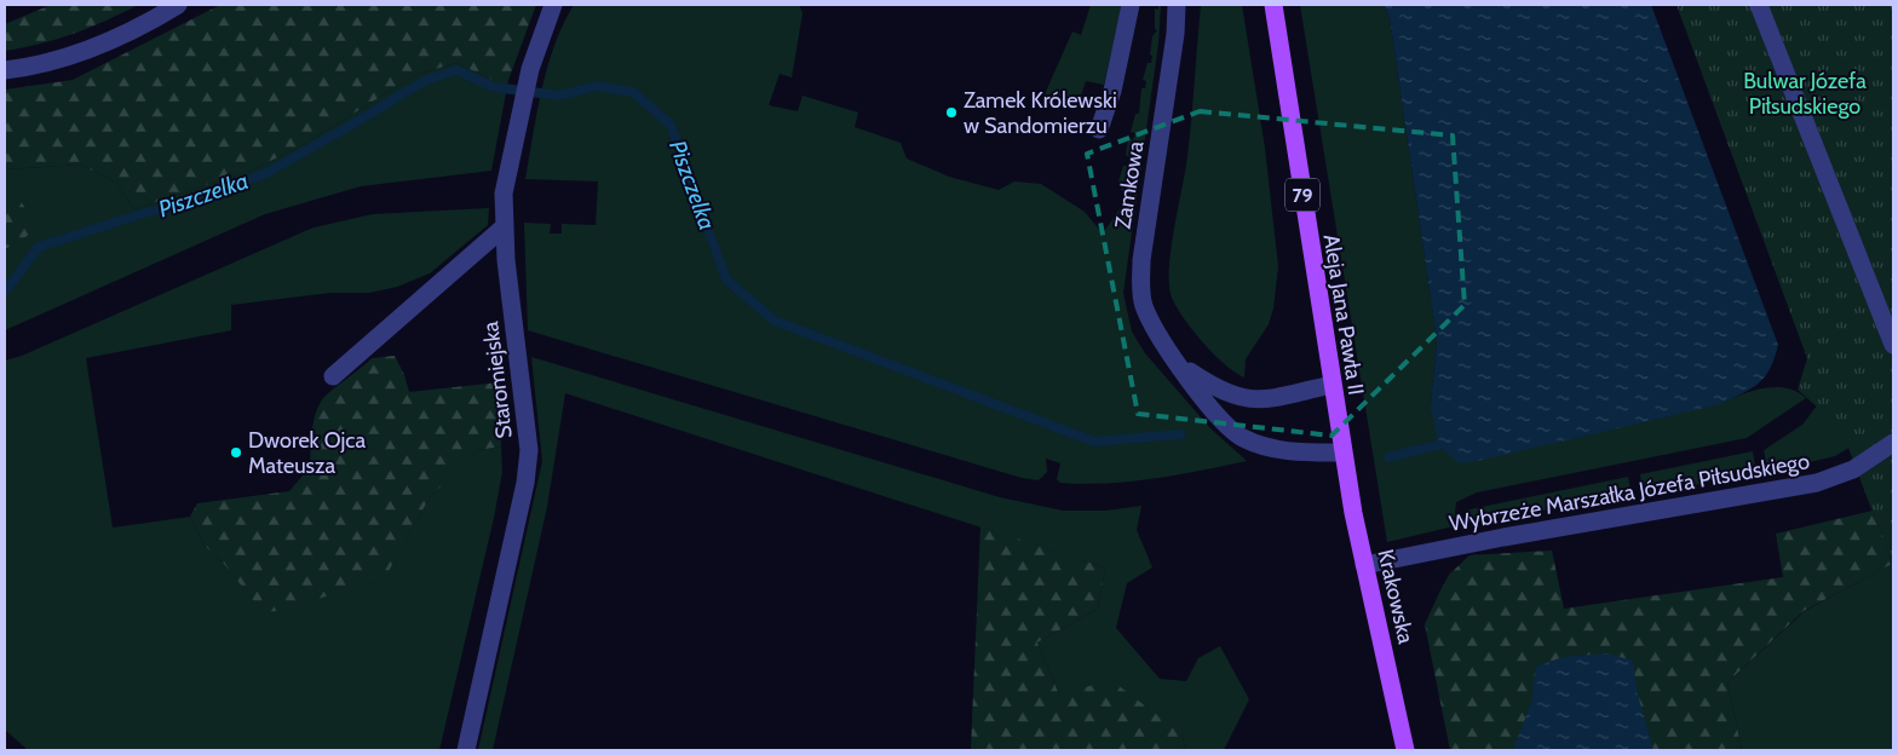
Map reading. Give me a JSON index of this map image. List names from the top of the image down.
{
  "streets": {
    "main road": ["79", "Aleja Jana Pawła II", "Krakowska"],
    "street": ["Zamkowa", "Staromiejska", "Wybrzeże Marszałka Józefa Piłsudskiego"]
  },
  "crossings": [
    ["Zamkowa", "Aleja Jana Pawła II"],
    ["Zamkowa", "Krakowska"],
    ["Aleja Jana Pawła II", "Krakowska"],
    ["Wybrzeże Marszałka Józefa Piłsudskiego", "Krakowska"]
  ],
  "water": ["Piszczelka"],
  "parks": ["Bulwar Józefa Piłsudskiego"],
  "places": ["Zamek Królewski w Sandomierzu", "Dworek Ojca Mateusza"]
}
